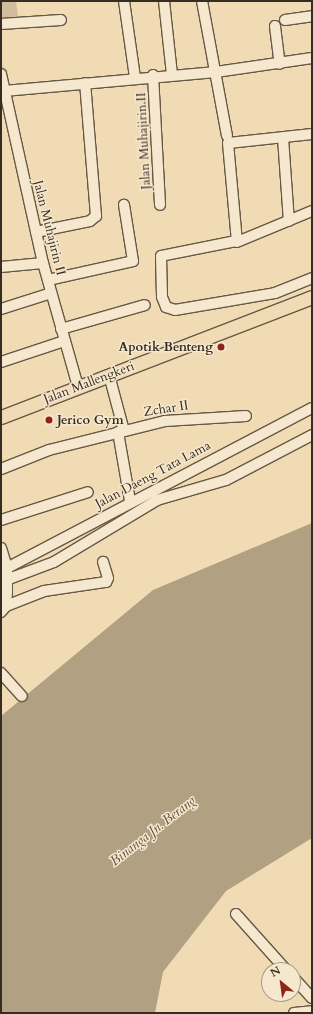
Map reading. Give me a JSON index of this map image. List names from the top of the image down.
{
  "streets": {
    "main road": ["Jalan Mallengkeri"],
    "street": [
      "Jalan Muhajirin.II",
      "Jalan Muhajirin II",
      "Zchar II",
      "Jalan Daeng Tata Lama"
    ]
  },
  "crossings": [
    ["Jalan Muhajirin II", "Jalan Mallengkeri"]
  ],
  "water": ["Binanga Jn. Berang"],
  "places": ["Apotik Benteng", "Jerico Gym"],
  "north": "top left"
}
